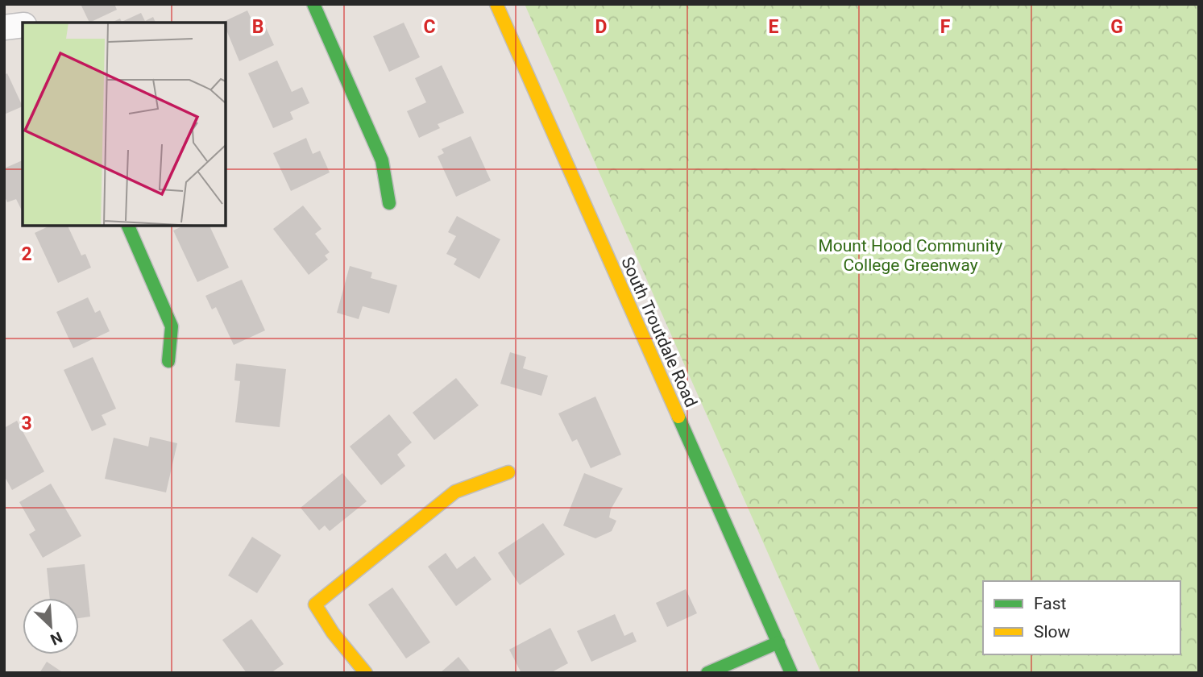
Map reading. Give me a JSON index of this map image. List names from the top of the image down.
{
  "streets": {
    "street": ["South Troutdale Road"]
  },
  "parks": ["Mount Hood Community College Greenway"],
  "legend": ["Fast", "Slow"],
  "north": "bottom right",
  "grid": {
    "columns": [
      "B",
      "C",
      "D",
      "E",
      "F",
      "G"
    ],
    "rows": ["2", "3"]
  }
}
